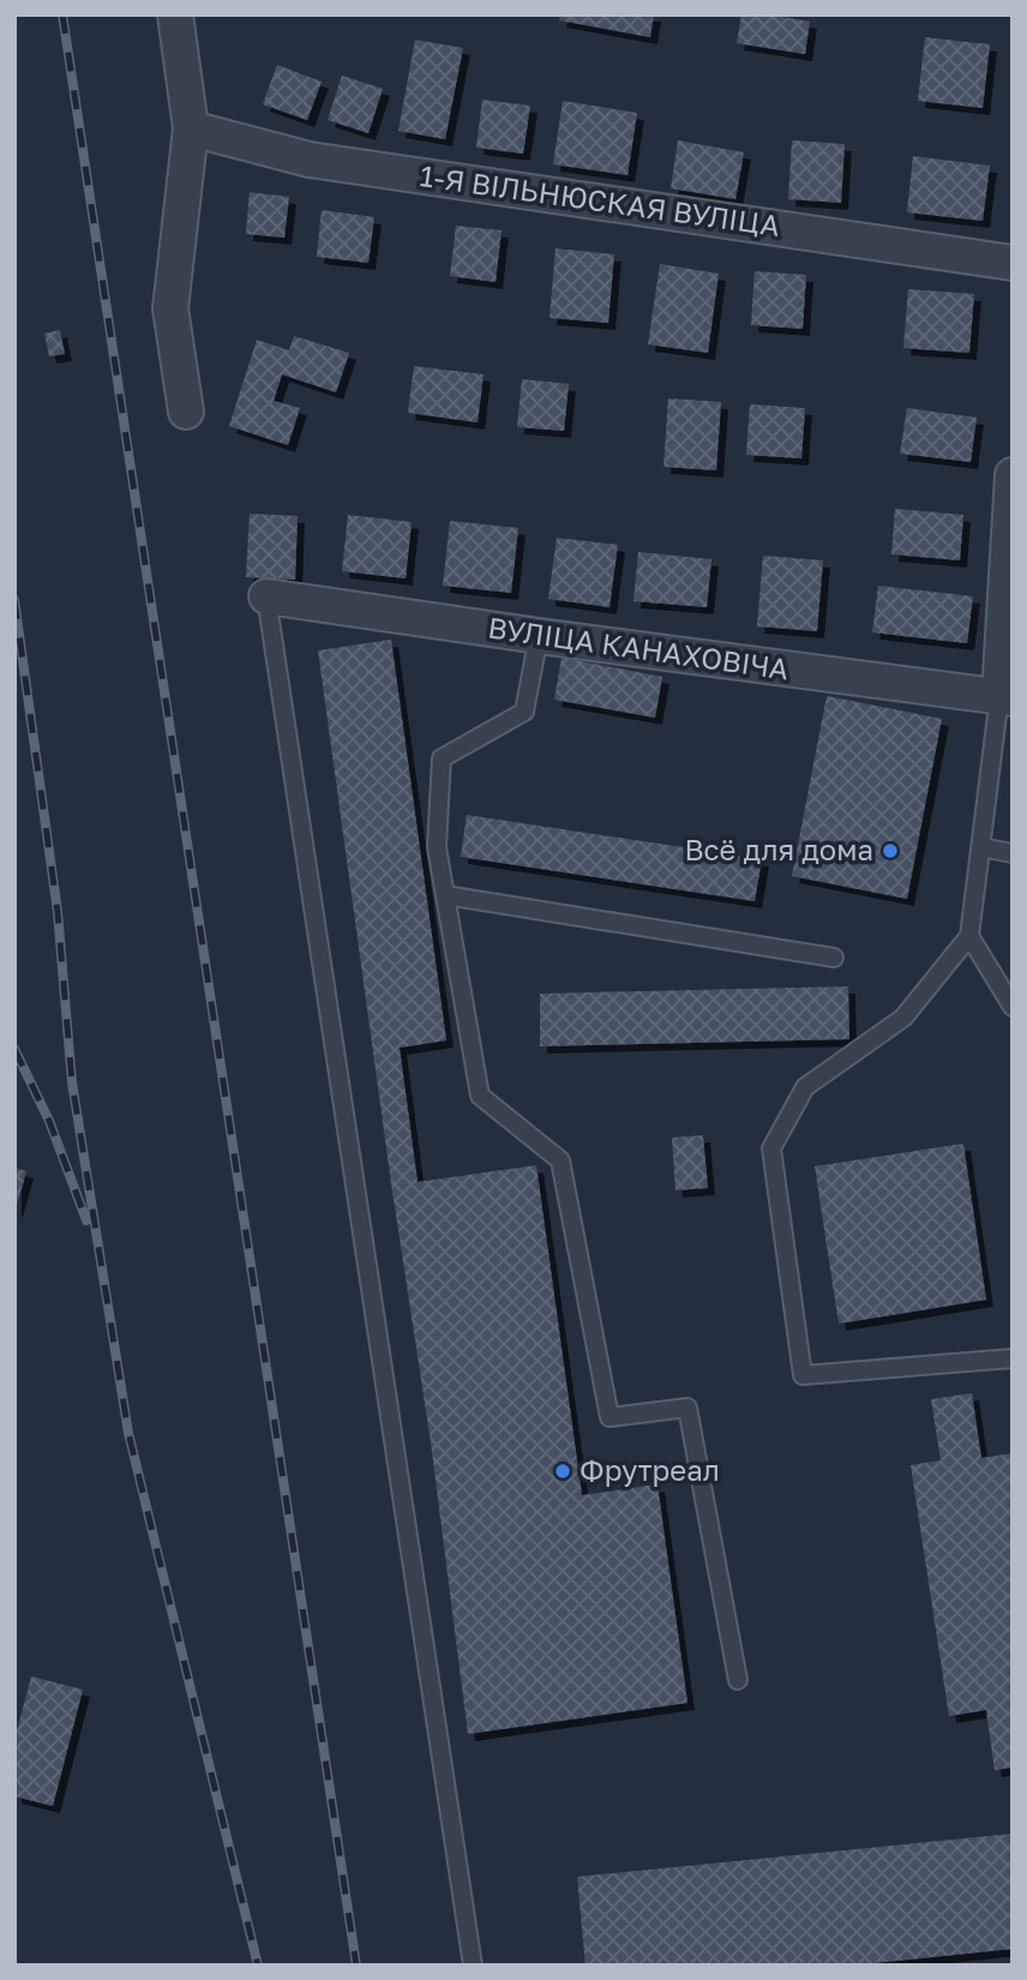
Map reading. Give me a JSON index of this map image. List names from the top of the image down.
{
  "streets": {
    "street": ["1-Я ВІЛЬНЮСКАЯ ВУЛІЦА", "ВУЛІЦА КАНАХОВІЧА"]
  },
  "places": ["Всё для дома", "Фрутреал"]
}
